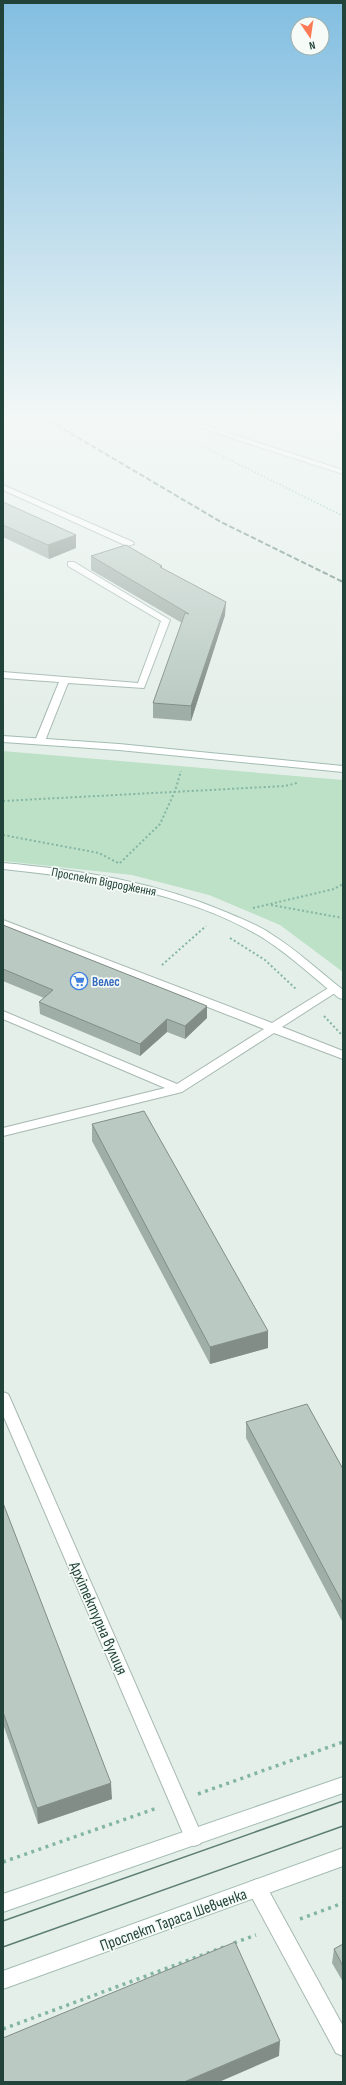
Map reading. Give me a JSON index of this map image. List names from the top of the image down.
{
  "streets": {
    "main road": ["Проспект Відродження", "Архітектурна вулиця", "Проспект Тараса Шевченка"]
  },
  "places": {
    "supermarket": ["Велес"]
  },
  "north": "bottom"
}
